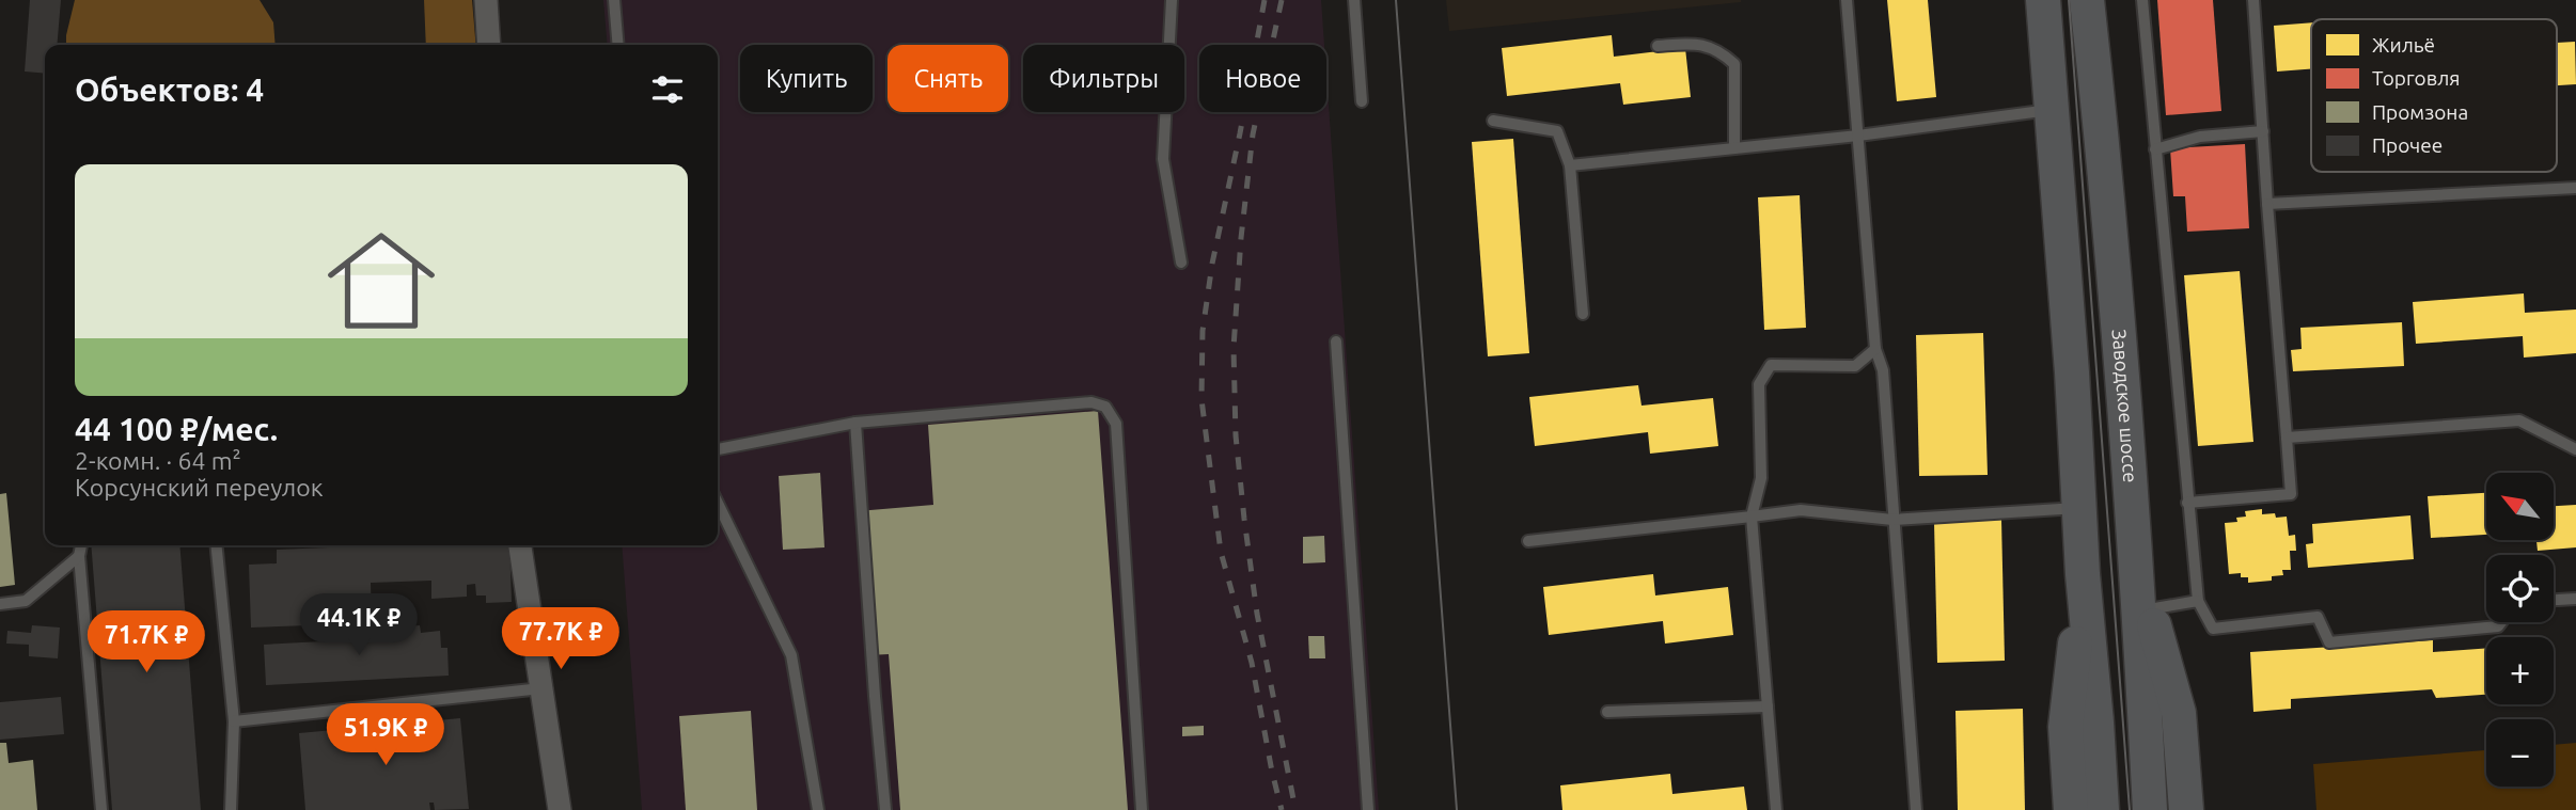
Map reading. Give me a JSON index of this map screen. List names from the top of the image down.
{
  "streets": {
    "main road": ["Заводское шоссе"]
  },
  "legend": [
    "Жильё",
    "Торговля",
    "Промзона",
    "Прочее"
  ],
  "north": "top left",
  "page": {
    "chip": [
      "Купить",
      "Снять",
      "Фильтры",
      "Новое"
    ],
    "heading": "Объектов: 4",
    "list": [
      {
        "name": "44 100 ₽/мес.",
        "note": "2-комн. · 64 m² · Корсунский переулок"
      }
    ],
    "map_buttons": ["+", "−"],
    "price": [
      "44.1K ₽",
      "77.7K ₽",
      "71.7K ₽",
      "51.9K ₽"
    ]
  }
}
